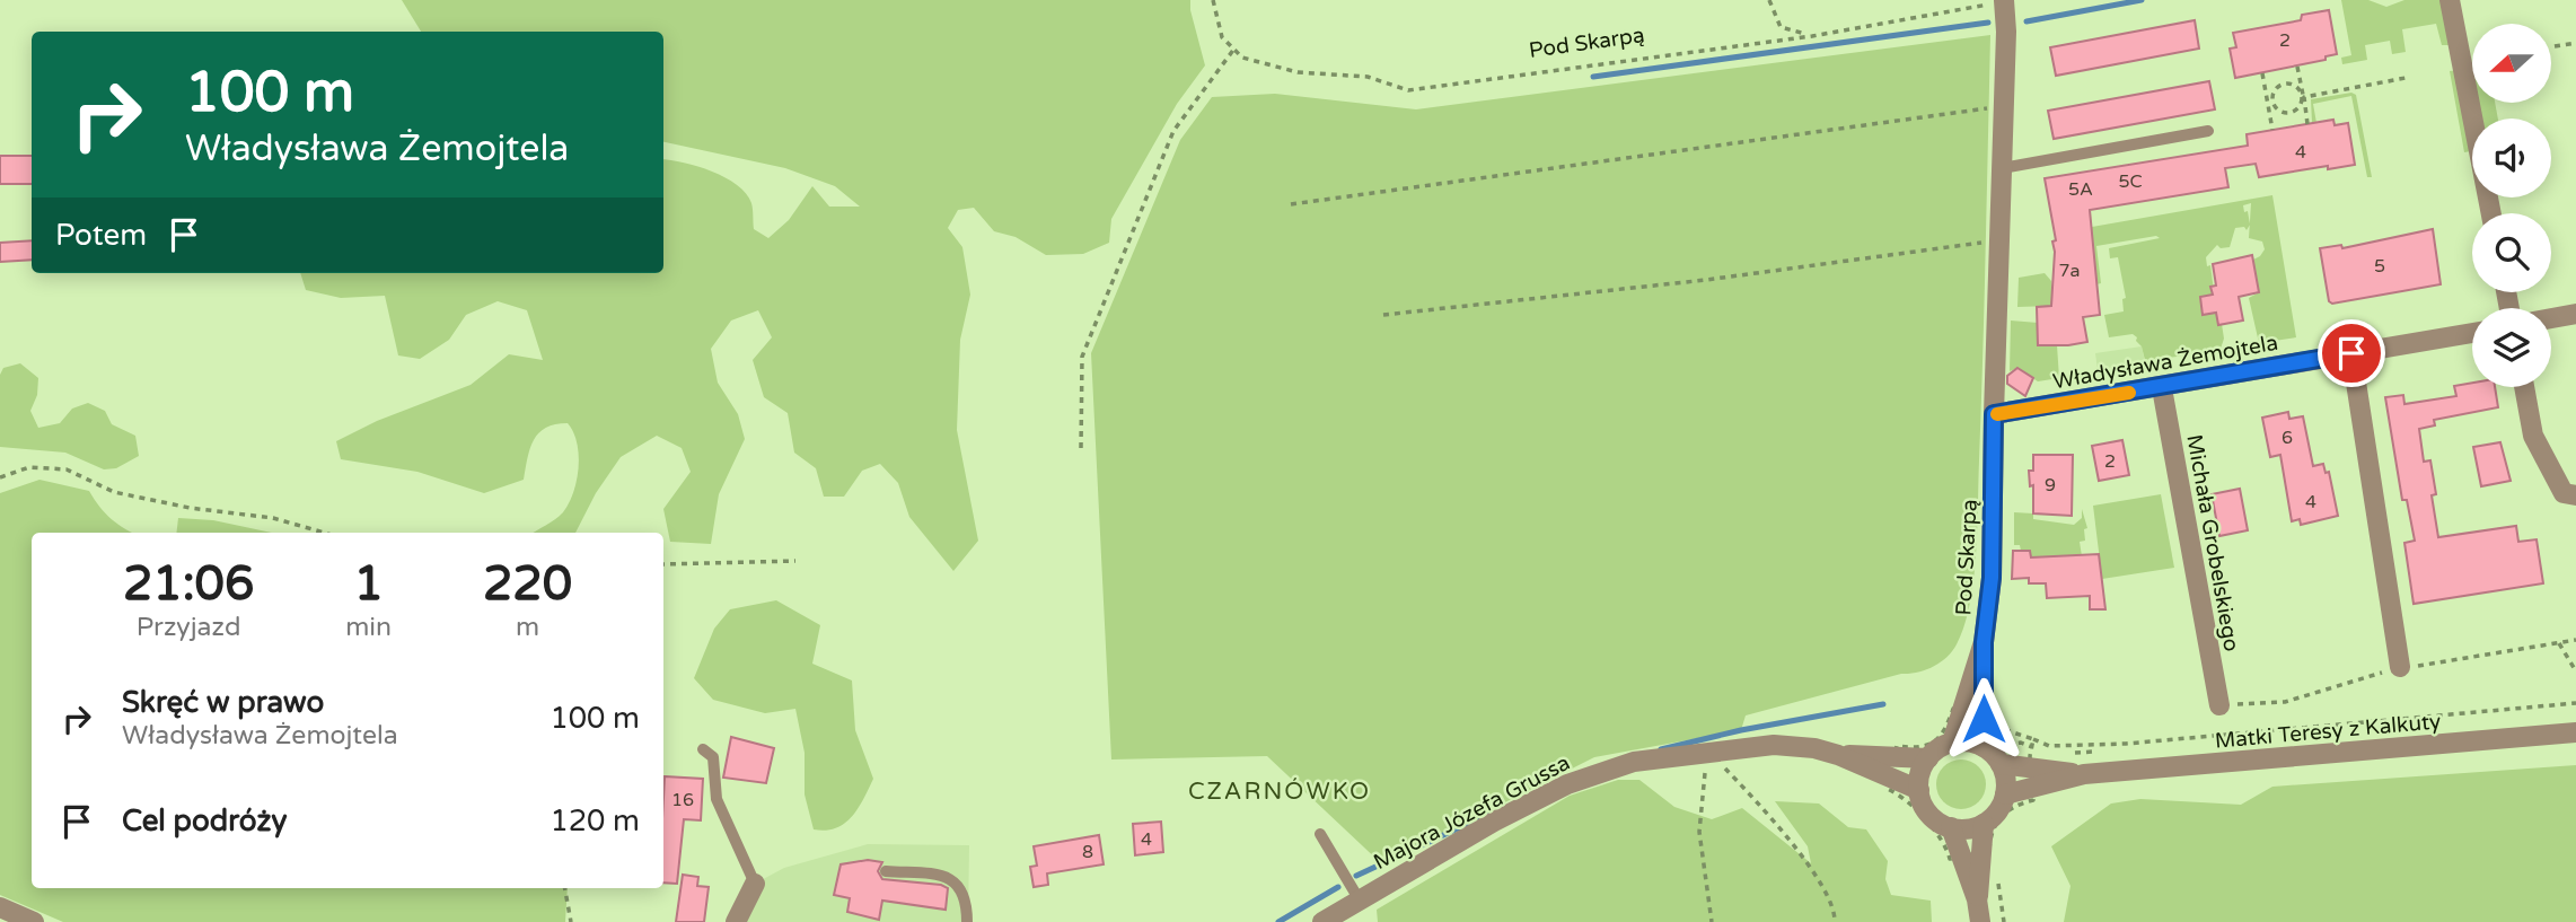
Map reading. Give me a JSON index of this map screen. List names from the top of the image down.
{
  "streets": {
    "street": [
      "Pod Skarpą",
      "Władysława Żemojtela",
      "Michała Grobelskiego",
      "Matki Teresy z Kalkuty",
      "Majora Józefa Grussa"
    ]
  },
  "crossings": [
    ["Pod Skarpą", "Władysława Żemojtela"],
    ["Pod Skarpą", "Matki Teresy z Kalkuty"],
    ["Pod Skarpą", "Majora Józefa Grussa"],
    ["Władysława Żemojtela", "Michała Grobelskiego"],
    ["Matki Teresy z Kalkuty", "Majora Józefa Grussa"]
  ],
  "districts": ["CZARNÓWKO"],
  "house_numbers": [
    "2",
    "4",
    "5C",
    "5A",
    "5",
    "7a",
    "6",
    "2",
    "9",
    "4",
    "16",
    "4",
    "8"
  ],
  "north": "left",
  "page": {
    "turn": ["100 m", "Władysława Żemojtela"],
    "then": "Potem",
    "eta": [
      "21:06",
      "Przyjazd",
      "1",
      "min",
      "220",
      "m"
    ],
    "list": [
      {
        "name": "Skręć w prawo",
        "note": "Władysława Żemojtela",
        "value": "100 m"
      },
      {
        "name": "Cel podróży",
        "value": "120 m"
      }
    ]
  }
}
